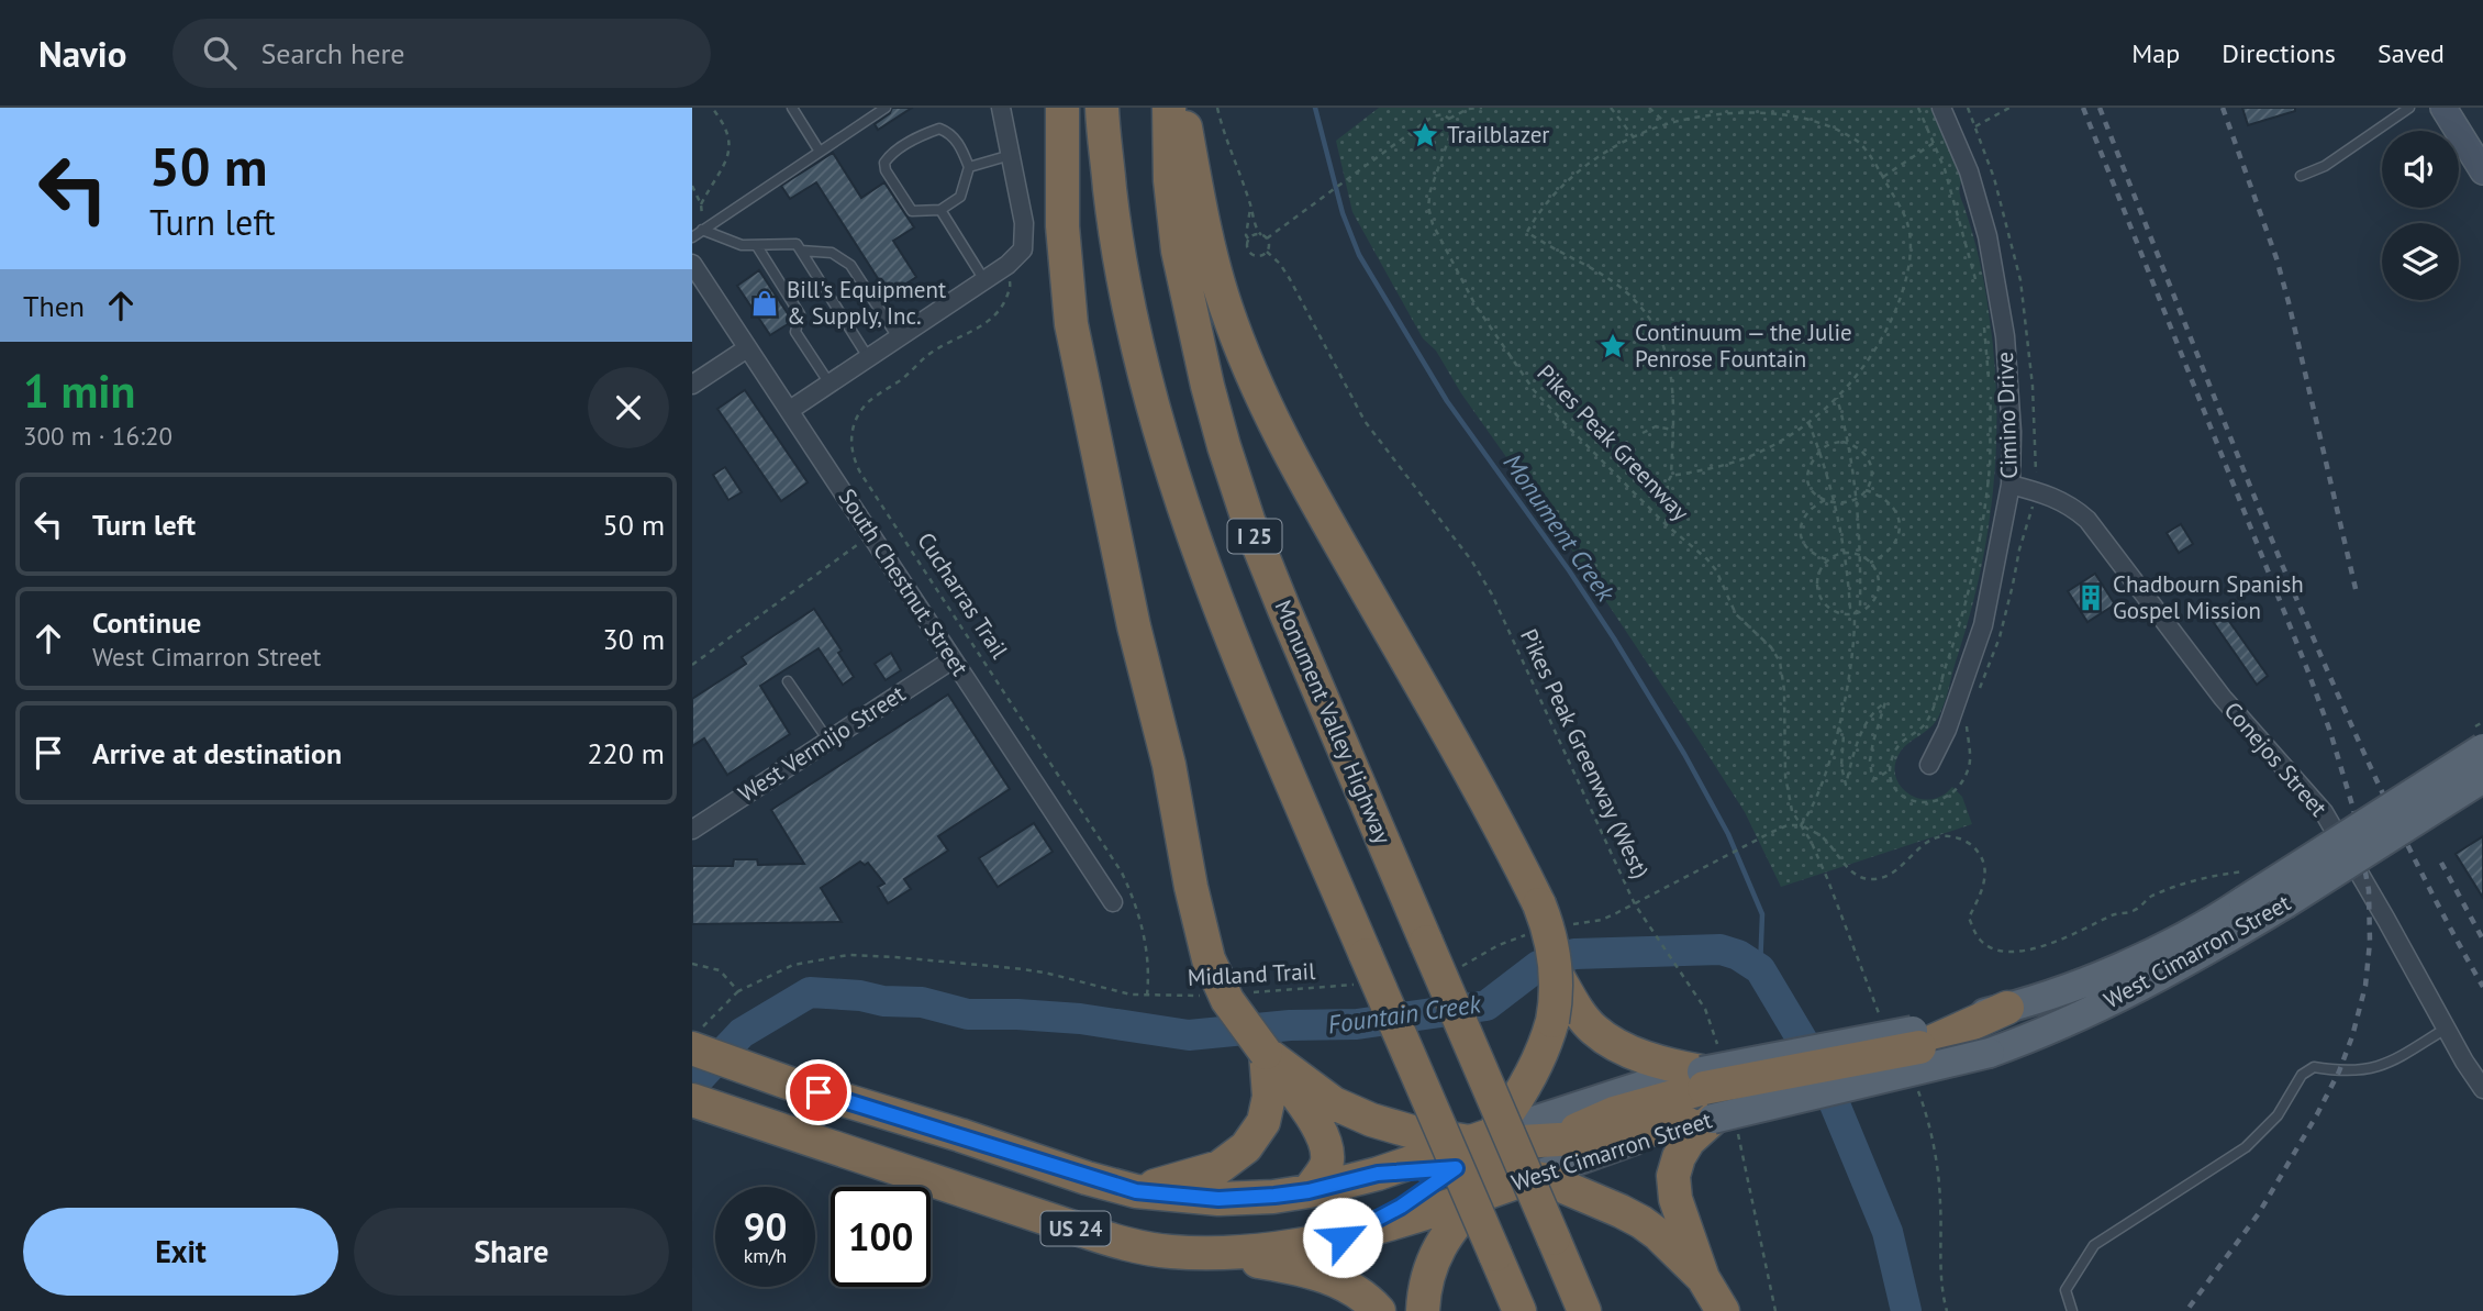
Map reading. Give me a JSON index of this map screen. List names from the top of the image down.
{
  "streets": {
    "highway": [
      "I 25",
      "Monument Valley Highway",
      "West Cimarron Street",
      "US 24"
    ],
    "street": [
      "Cimino Drive",
      "South Chestnut Street",
      "West Vermijo Street",
      "Conejos Street"
    ],
    "path": [
      "Pikes Peak Greenway",
      "Cucharras Trail",
      "Pikes Peak Greenway (West)",
      "Midland Trail"
    ]
  },
  "crossings": [
    ["Cimino Drive", "Conejos Street"],
    ["I 25", "Midland Trail"],
    ["South Chestnut Street", "West Vermijo Street"],
    ["Cucharras Trail", "Midland Trail"],
    ["Pikes Peak Greenway (West)", "West Cimarron Street"],
    ["West Cimarron Street", "US 24"]
  ],
  "water": ["Monument Creek", "Fountain Creek"],
  "places": {
    "place": ["Trailblazer", "Continuum — the Julie Penrose Fountain"],
    "shop": ["Bill's Equipment & Supply, Inc."],
    "building": ["Chadbourn Spanish Gospel Mission"]
  },
  "page": {
    "header": "Navio",
    "search": "Search here",
    "nav": ["Map", "Directions", "Saved"],
    "turn": ["50 m", "Turn left"],
    "then": "Then",
    "heading": ["1 min", "300 m · 16:20"],
    "list": [
      {
        "name": "Turn left",
        "value": "50 m"
      },
      {
        "name": "Continue",
        "note": "West Cimarron Street",
        "value": "30 m"
      },
      {
        "name": "Arrive at destination",
        "value": "220 m"
      }
    ],
    "speed": "90 km/h",
    "limit": "100",
    "buttons": ["Exit", "Share"]
  }
}
